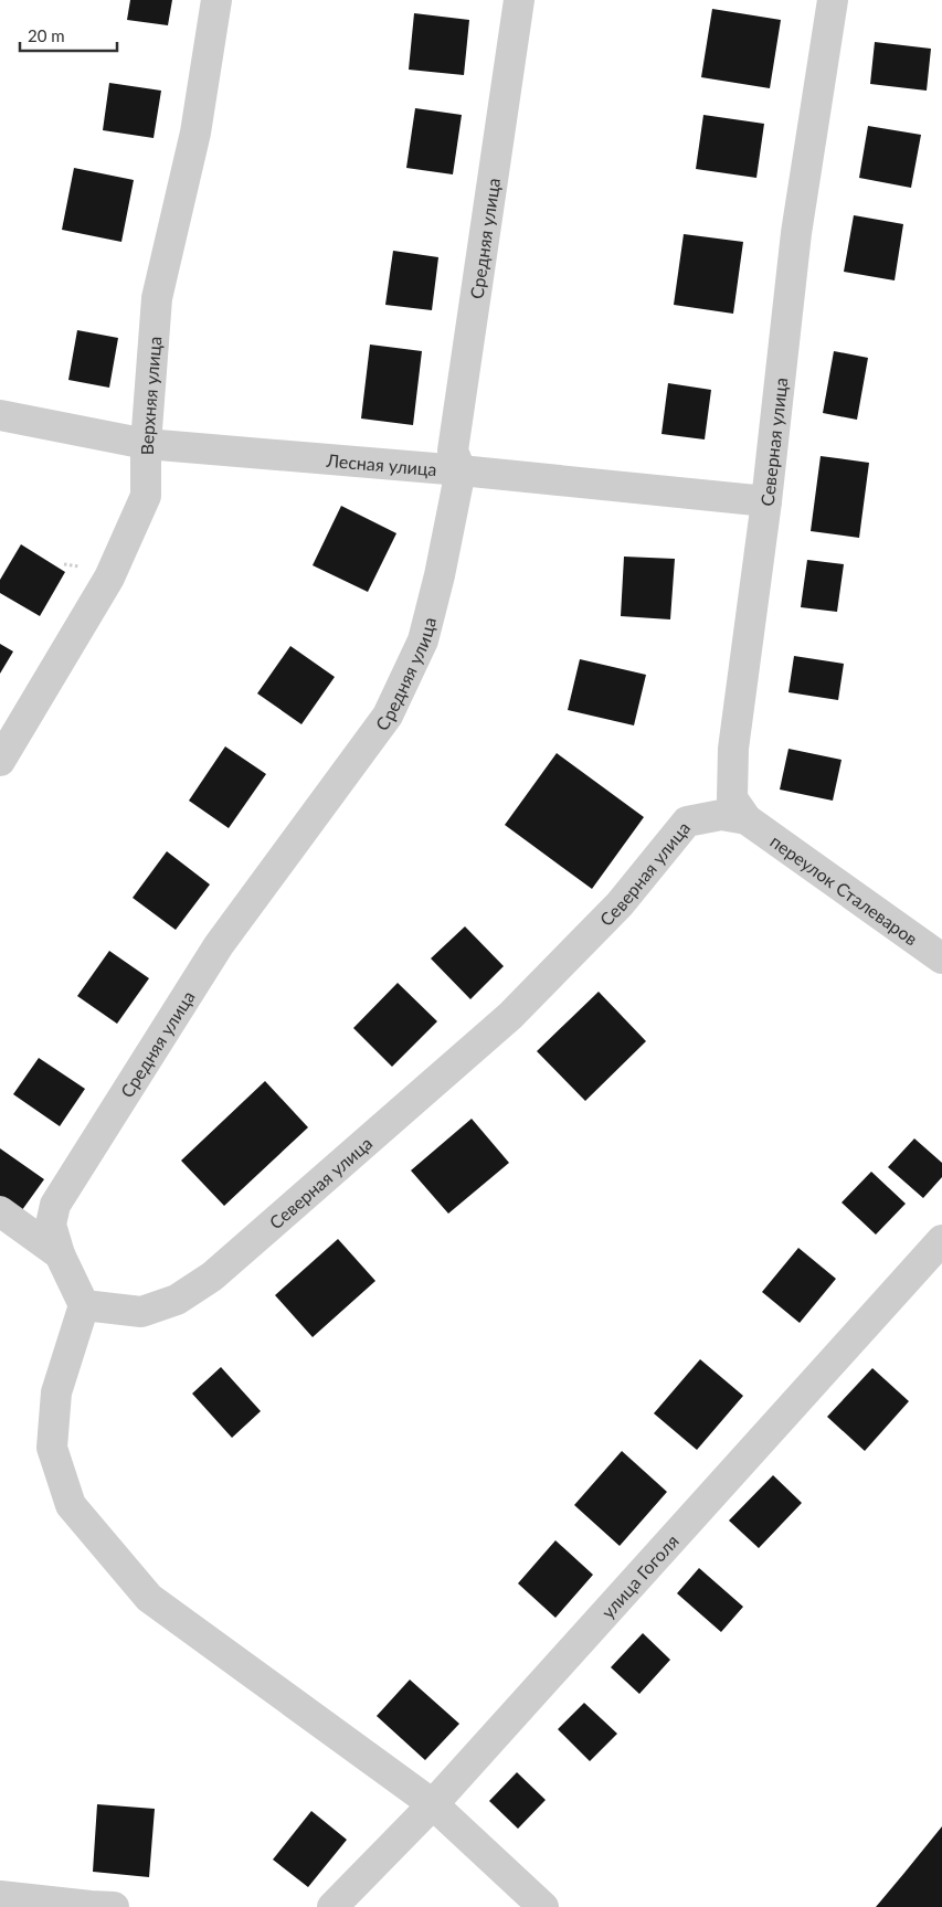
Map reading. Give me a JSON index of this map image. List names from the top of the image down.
{
  "streets": {
    "street": [
      "Средняя улица",
      "Верхняя улица",
      "Северная улица",
      "Лесная улица",
      "переулок Сталеваров",
      "улица Гоголя"
    ]
  },
  "crossings": [
    ["Средняя улица", "Лесная улица"],
    ["Верхняя улица", "Лесная улица"],
    ["Северная улица", "Лесная улица"],
    ["Северная улица", "переулок Сталеваров"]
  ],
  "scale_bar": "20 m"
}
